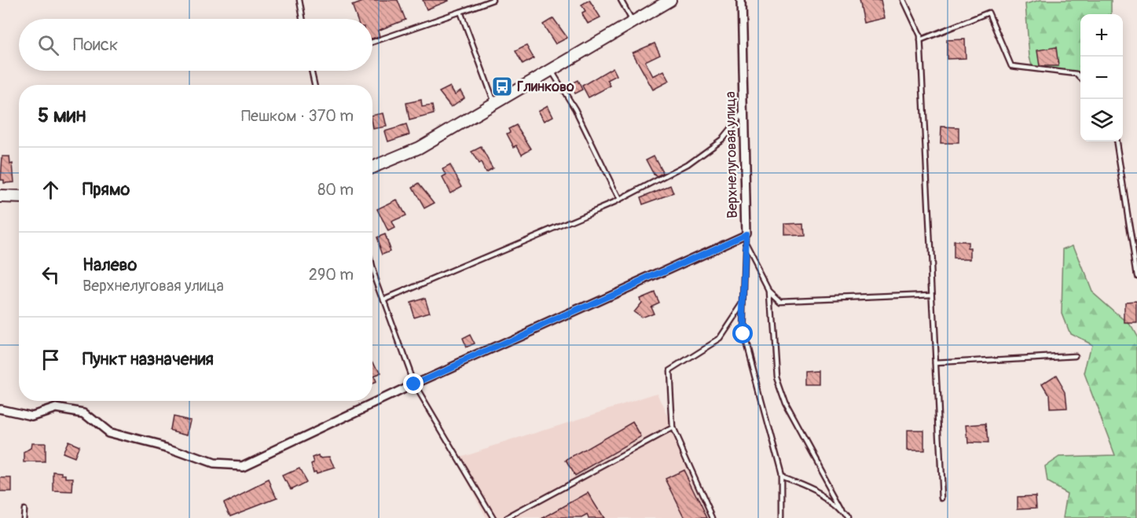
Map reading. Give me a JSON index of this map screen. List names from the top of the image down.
{
  "streets": {
    "street": ["Верхнелуговая улица"]
  },
  "places": {
    "bus stop": ["Глинково"]
  },
  "page": {
    "map_buttons": ["+", "−"],
    "search": "Поиск",
    "heading": ["5 мин", "Пешком · 370 m"],
    "list": [
      ["Прямо", "80 m"],
      ["Налево", "Верхнелуговая улица", "290 m"],
      "Пункт назначения"
    ]
  }
}
